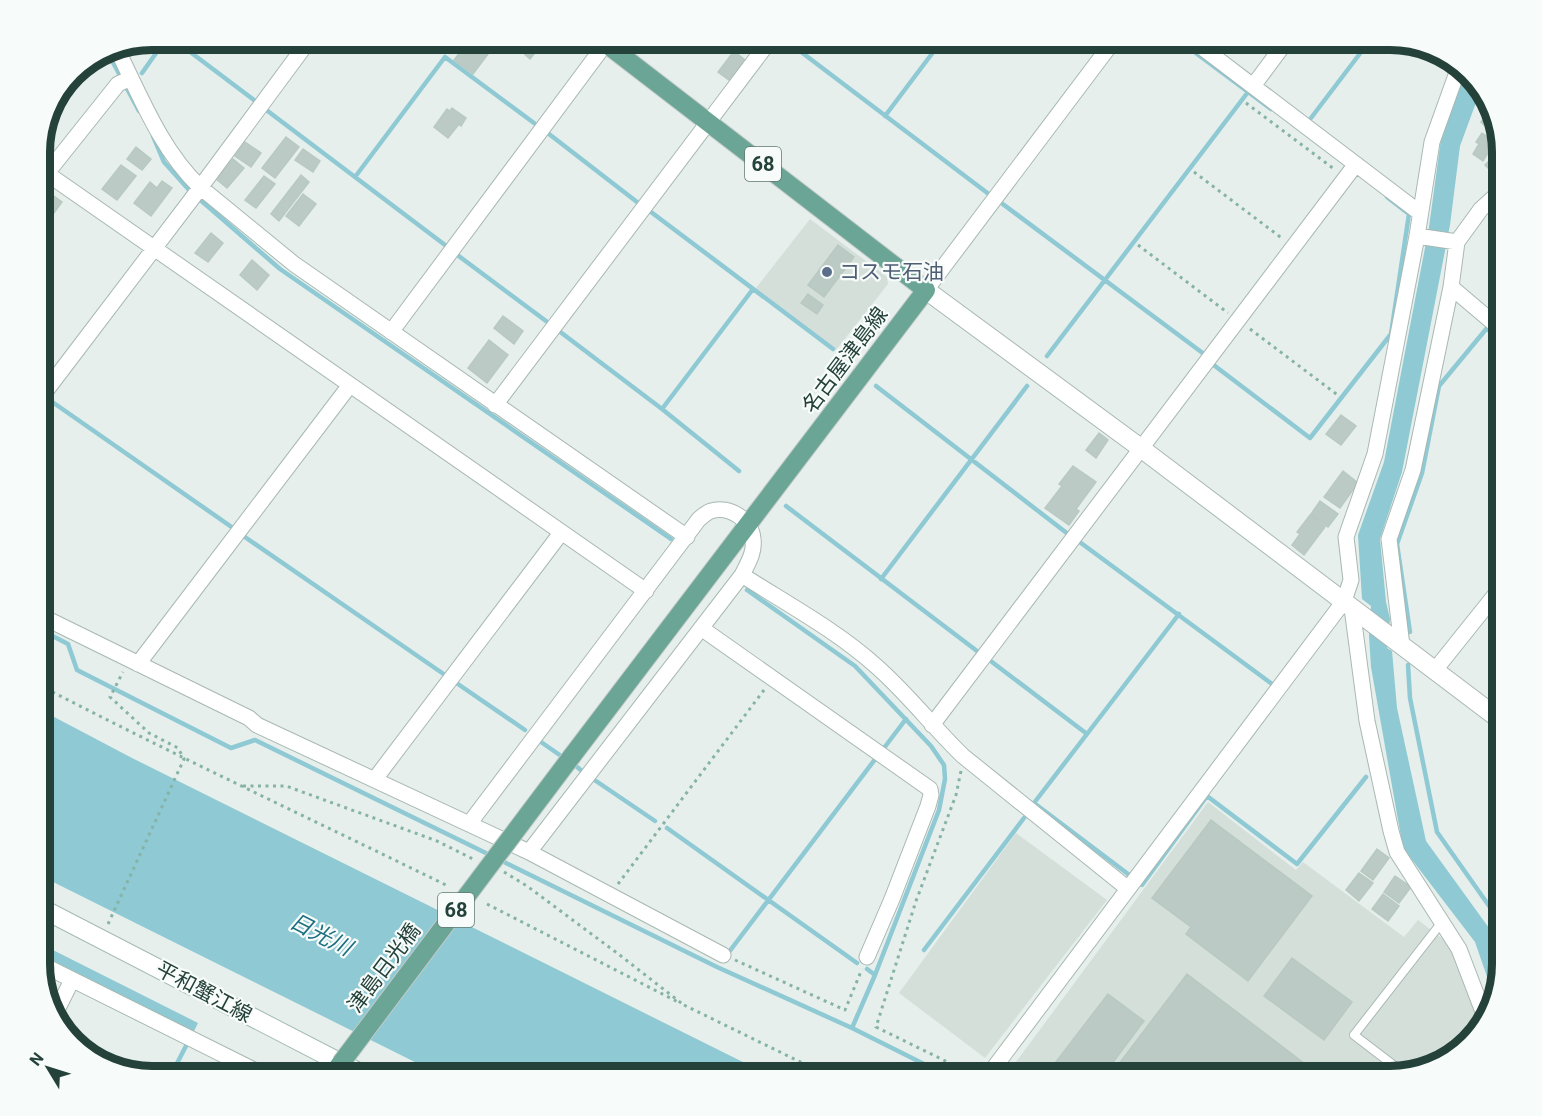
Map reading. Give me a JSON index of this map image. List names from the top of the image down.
{
  "streets": {
    "main road": ["68", "名古屋津島線", "津島日光橋"],
    "street": ["平和蟹江線"]
  },
  "crossings": [
    ["68", "名古屋津島線"],
    ["名古屋津島線", "津島日光橋"]
  ],
  "water": ["日光川"],
  "places": ["コスモ石油"],
  "north": "top left"
}
